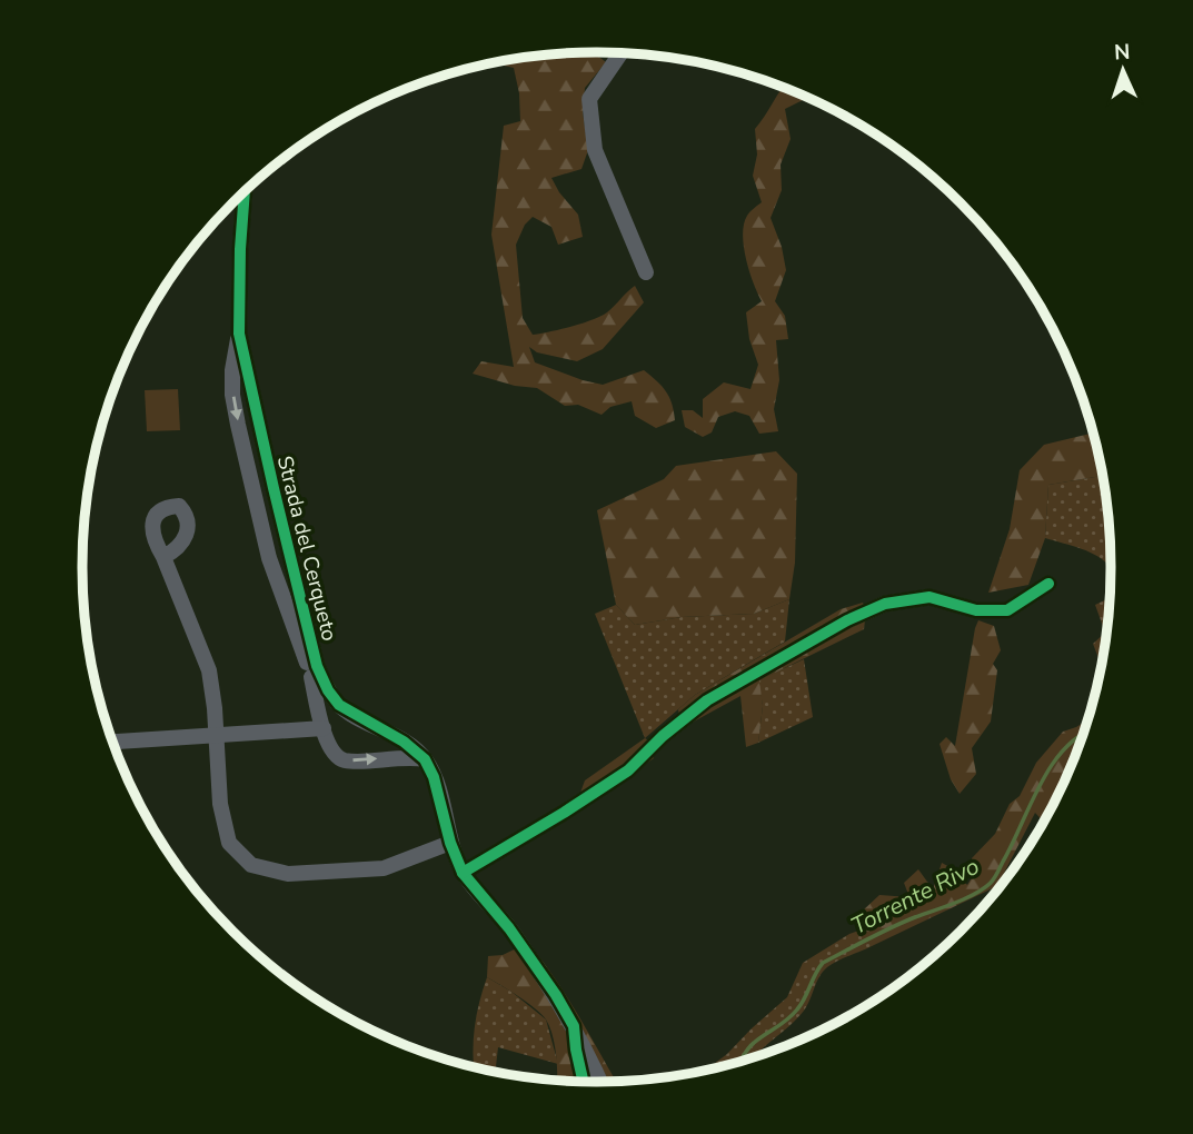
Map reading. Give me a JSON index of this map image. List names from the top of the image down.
{
  "streets": {
    "street": ["Strada del Cerqueto"]
  },
  "water": ["Torrente Rivo"],
  "north": "top"
}
